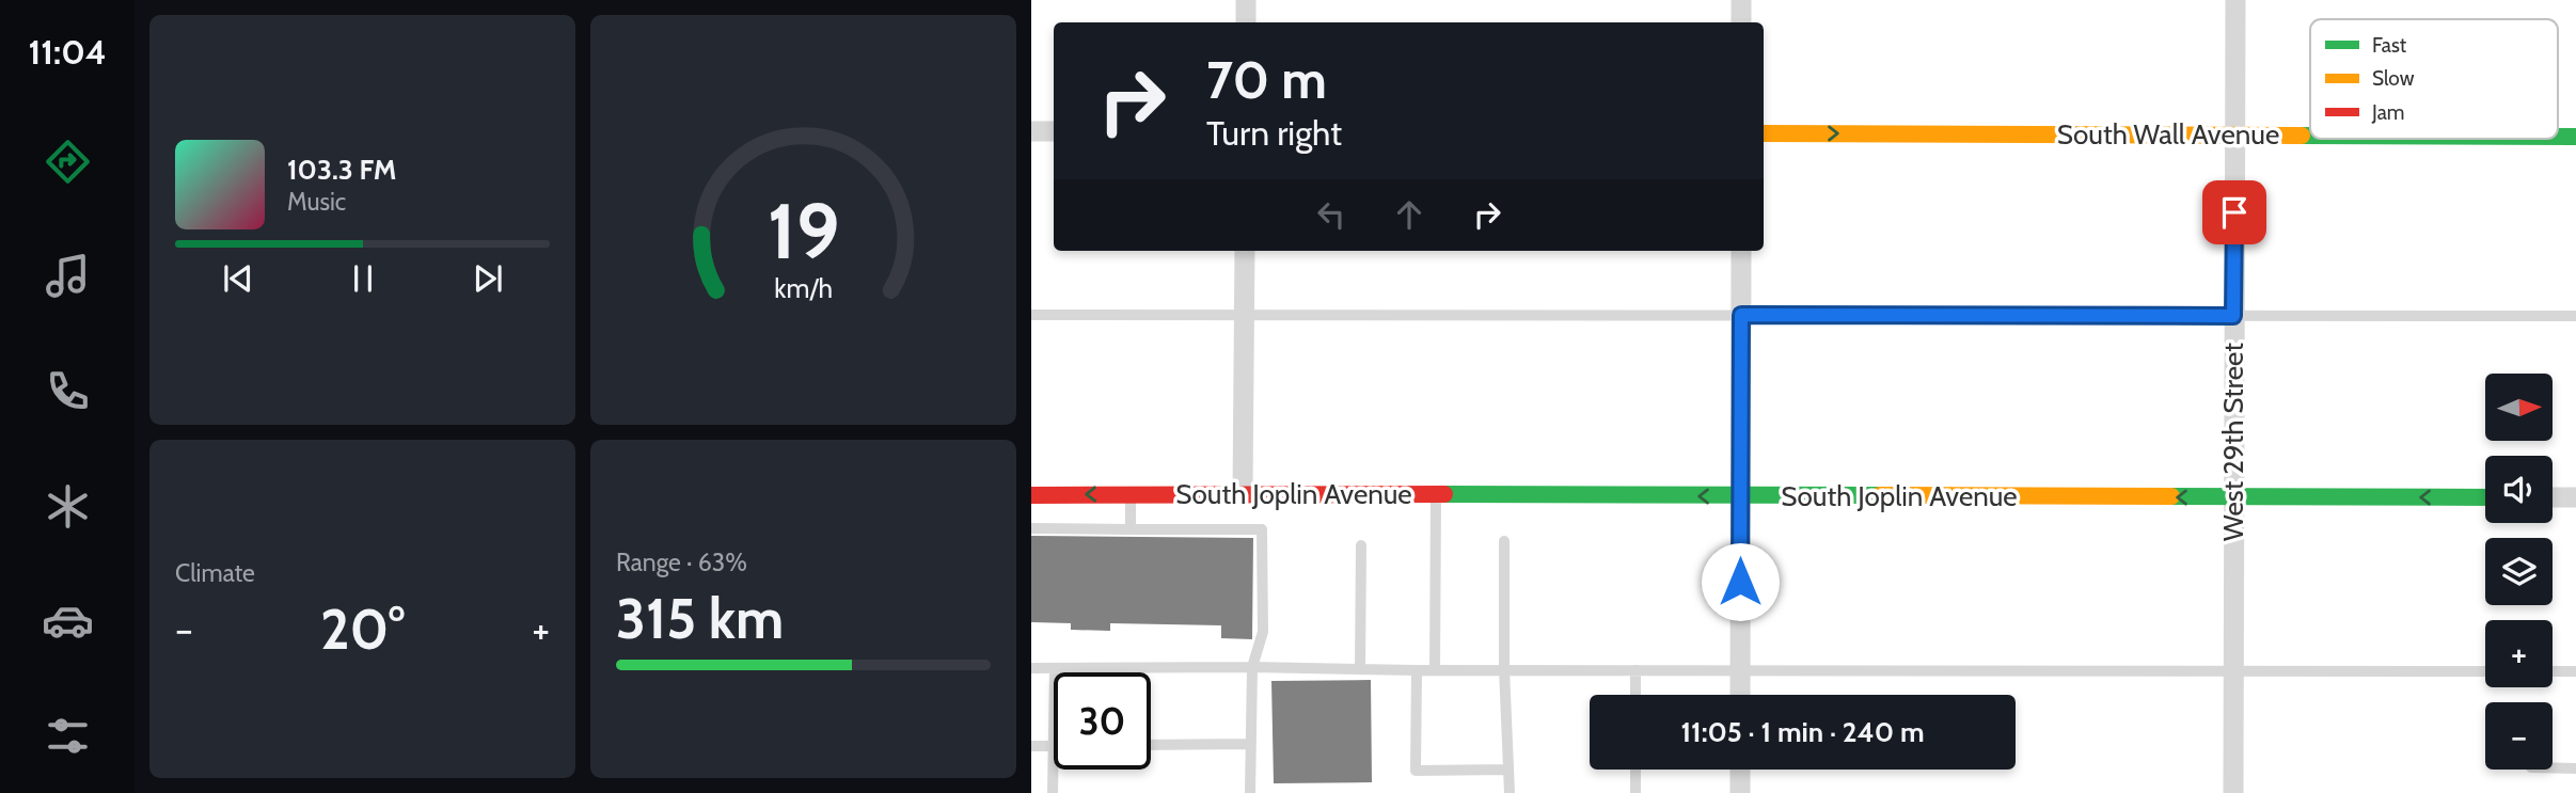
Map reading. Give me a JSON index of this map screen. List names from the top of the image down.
{
  "streets": {
    "street": ["South Wall Avenue", "West 29th Street", "South Joplin Avenue"]
  },
  "crossings": [
    ["South Wall Avenue", "West 29th Street"],
    ["West 29th Street", "South Joplin Avenue"]
  ],
  "one_way": ["South Wall Avenue", "South Joplin Avenue"],
  "legend": ["Fast", "Slow", "Jam"],
  "north": "right",
  "page": {
    "tabs": "11:04",
    "turn": ["70 m", "Turn right"],
    "song": ["103.3 FM", "Music"],
    "map_buttons": ["+", "−"],
    "tile": [
      "Climate",
      ["Range · 63%", "315 km"]
    ],
    "heat": ["−", "20°", "+"],
    "limit": "30",
    "trip": "11:05 · 1 min · 240 m",
    "gauge": ["19", "km/h"]
  }
}
